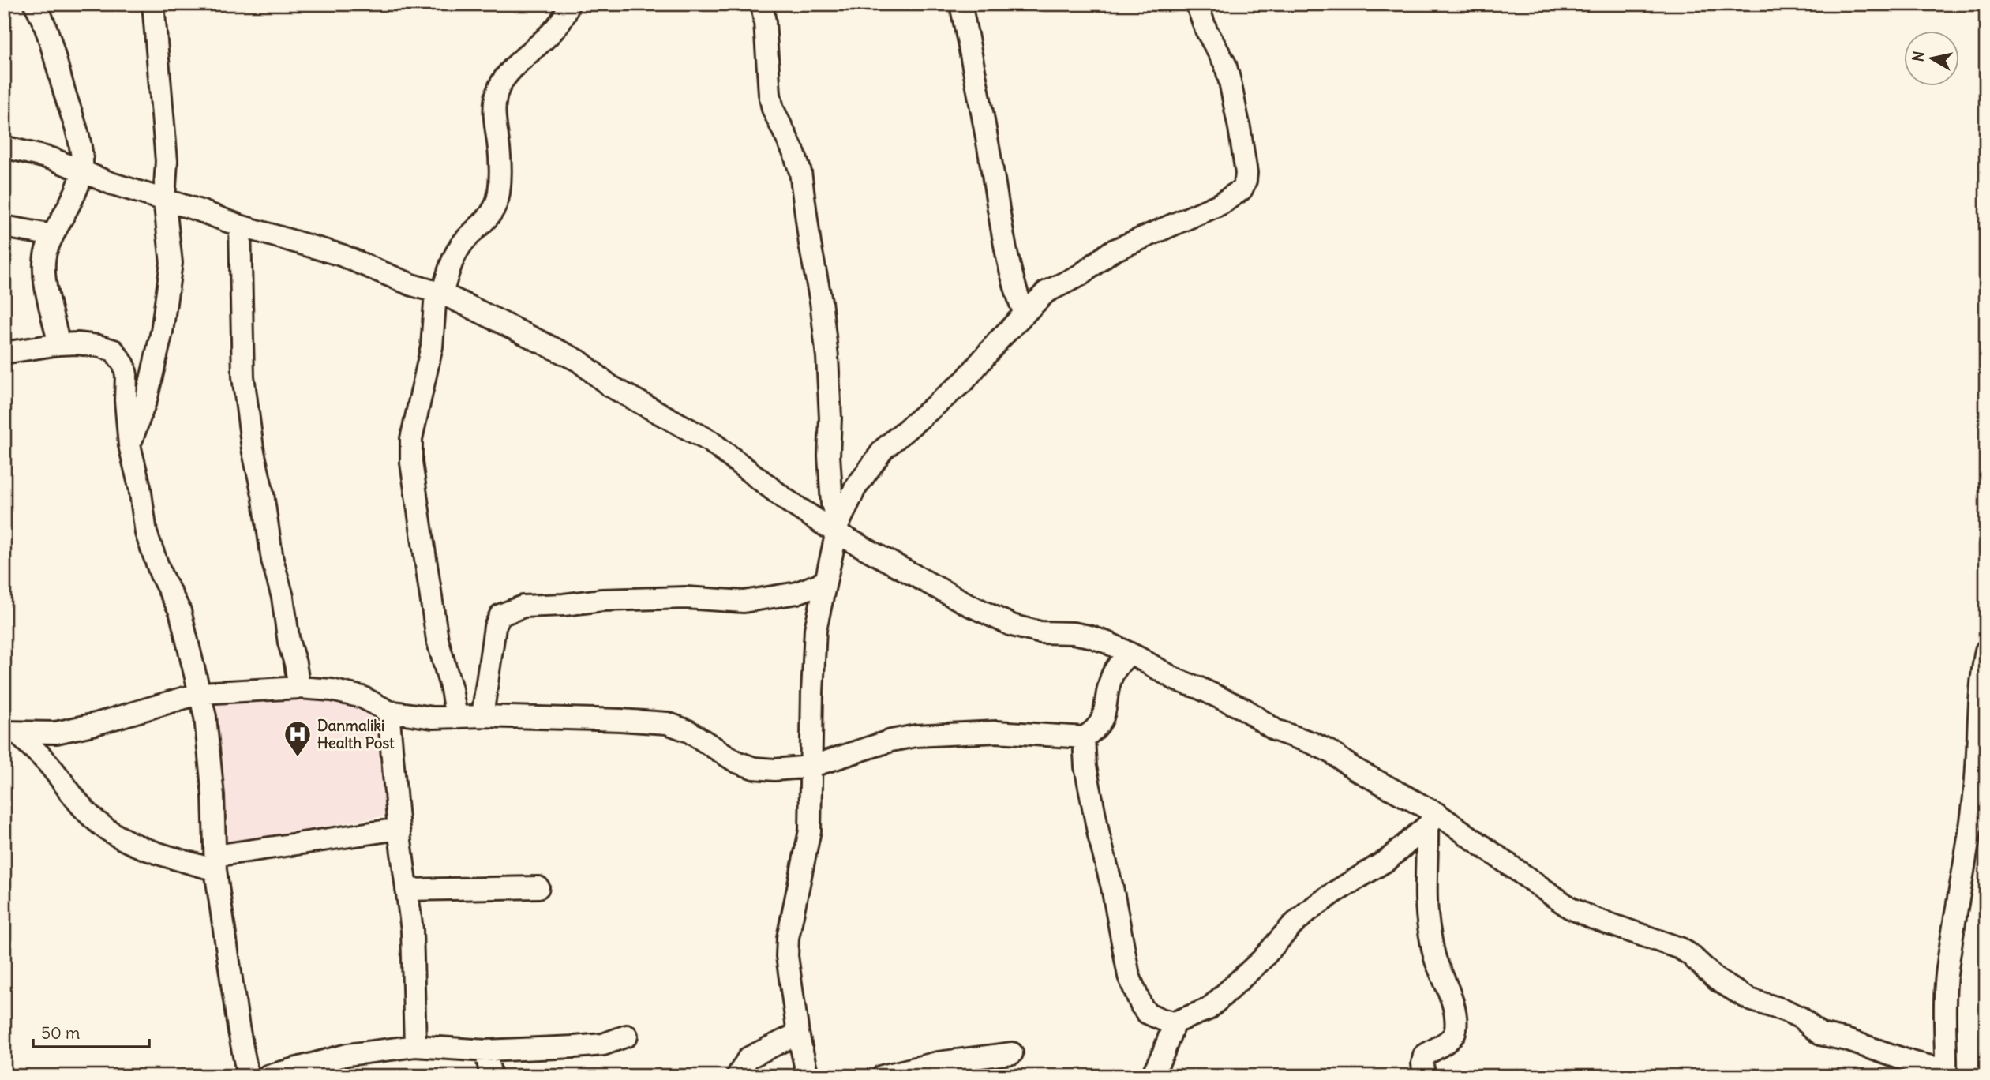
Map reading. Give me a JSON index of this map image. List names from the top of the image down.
{
  "places": {
    "hospital": ["Danmaliki Health Post"]
  },
  "scale_bar": "50 m",
  "north": "left"
}
